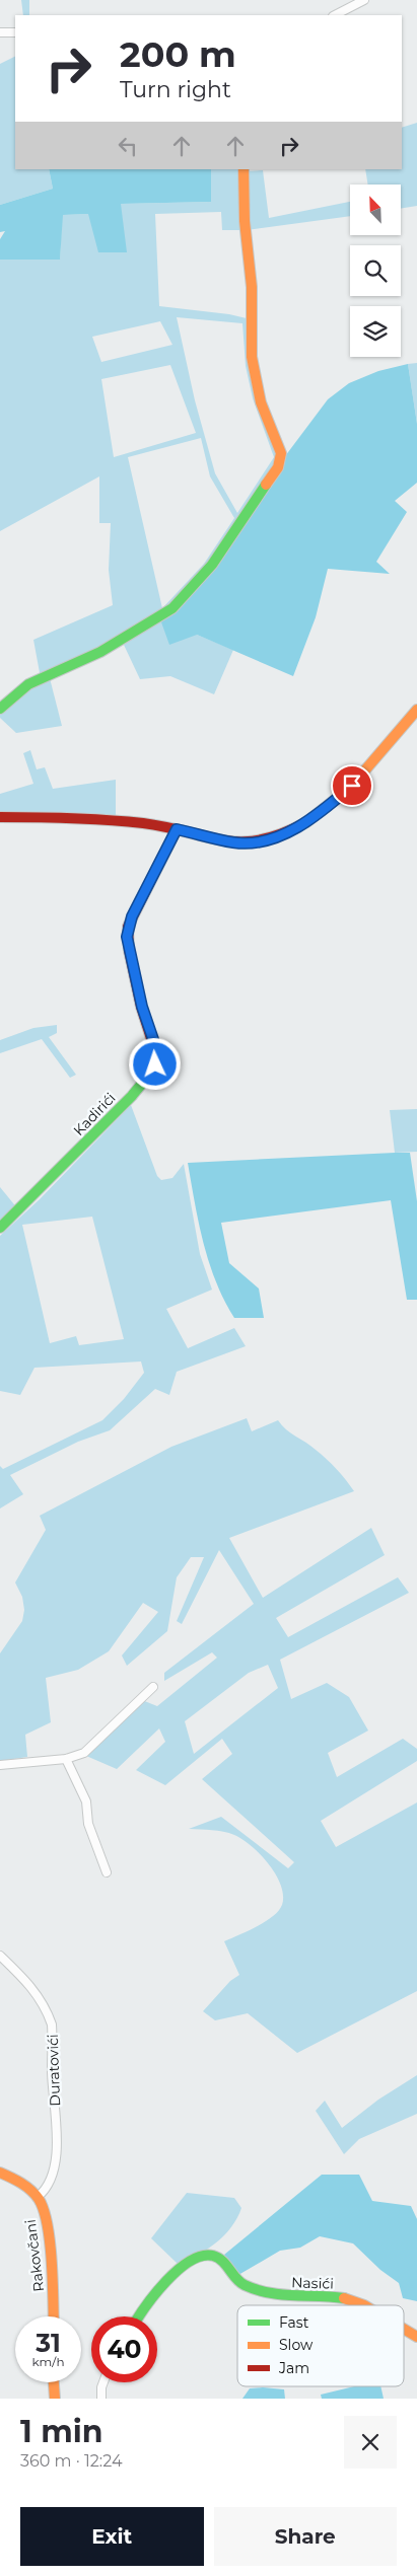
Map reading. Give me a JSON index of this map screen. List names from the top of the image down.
{
  "streets": {
    "street": [
      "Kadirići",
      "Duratovići",
      "Rakovčani",
      "Nasići"
    ]
  },
  "crossings": [
    ["Duratovići", "Rakovčani"]
  ],
  "legend": ["Fast", "Slow", "Jam"],
  "north": "top left",
  "page": {
    "turn": ["200 m", "Turn right"],
    "speed": "31 km/h",
    "limit": "40",
    "heading": ["1 min", "360 m · 12:24"],
    "buttons": ["Exit", "Share"]
  }
}
